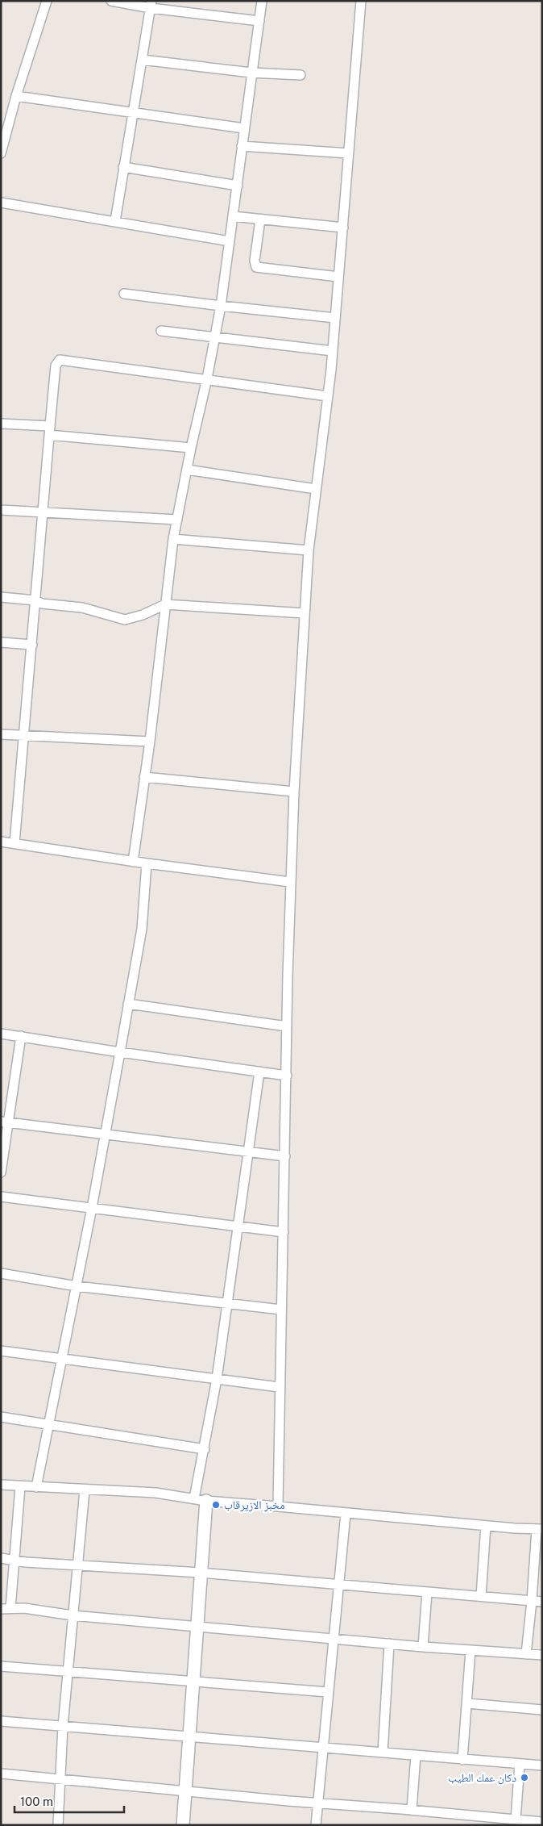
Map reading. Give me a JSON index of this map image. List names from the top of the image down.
{
  "places": ["مخبز الازيرقاب", "دكان عمك الطيب"],
  "scale_bar": "100 m"
}
